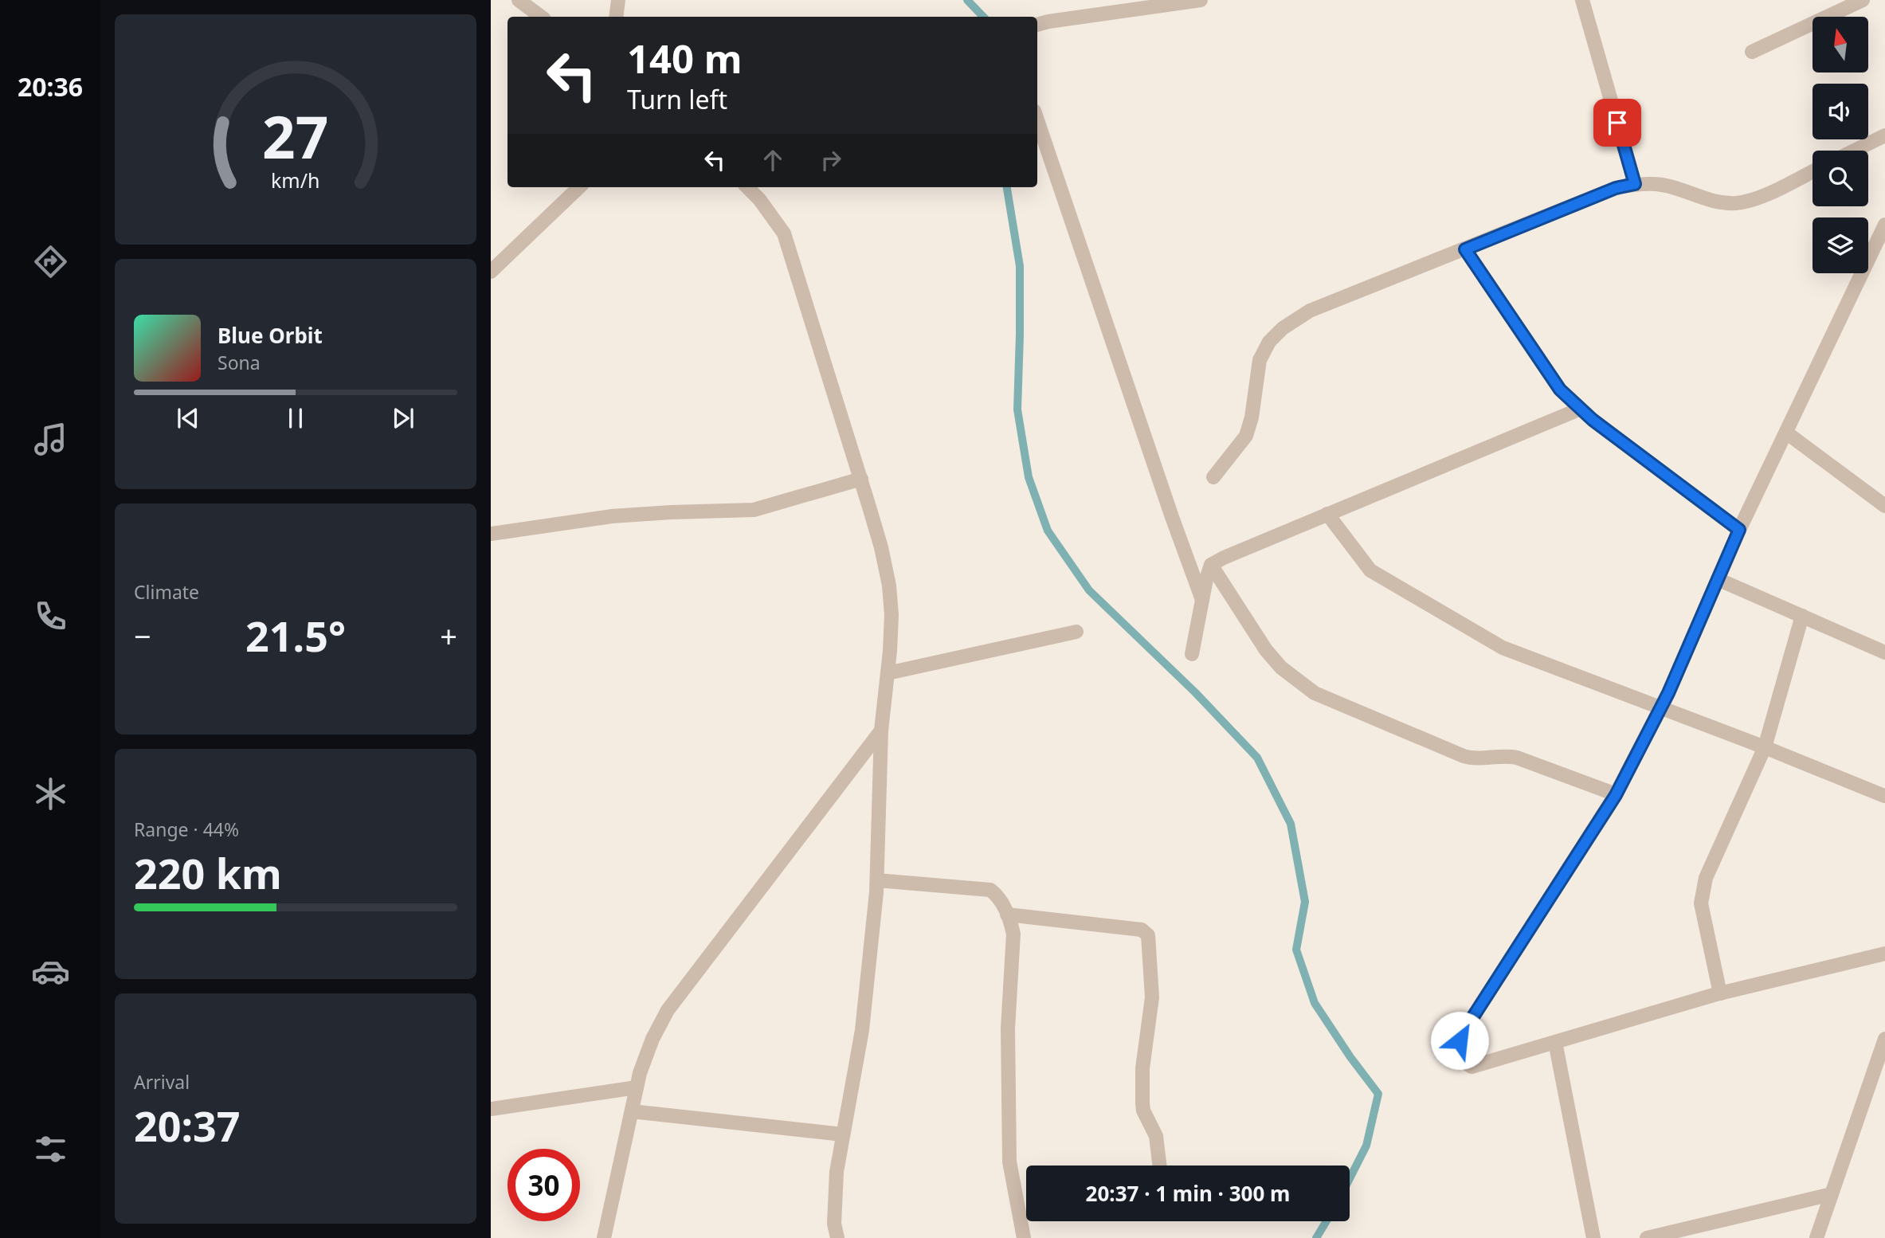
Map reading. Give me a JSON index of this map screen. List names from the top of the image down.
{
  "north": "top",
  "page": {
    "tabs": "20:36",
    "turn": ["140 m", "Turn left"],
    "song": ["Blue Orbit", "Sona"],
    "tile": [
      "Climate",
      ["Range · 44%", "220 km"],
      ["Arrival", "20:37"]
    ],
    "heat": ["−", "21.5°", "+"],
    "limit": "30",
    "trip": "20:37 · 1 min · 300 m",
    "gauge": ["27", "km/h"]
  }
}
